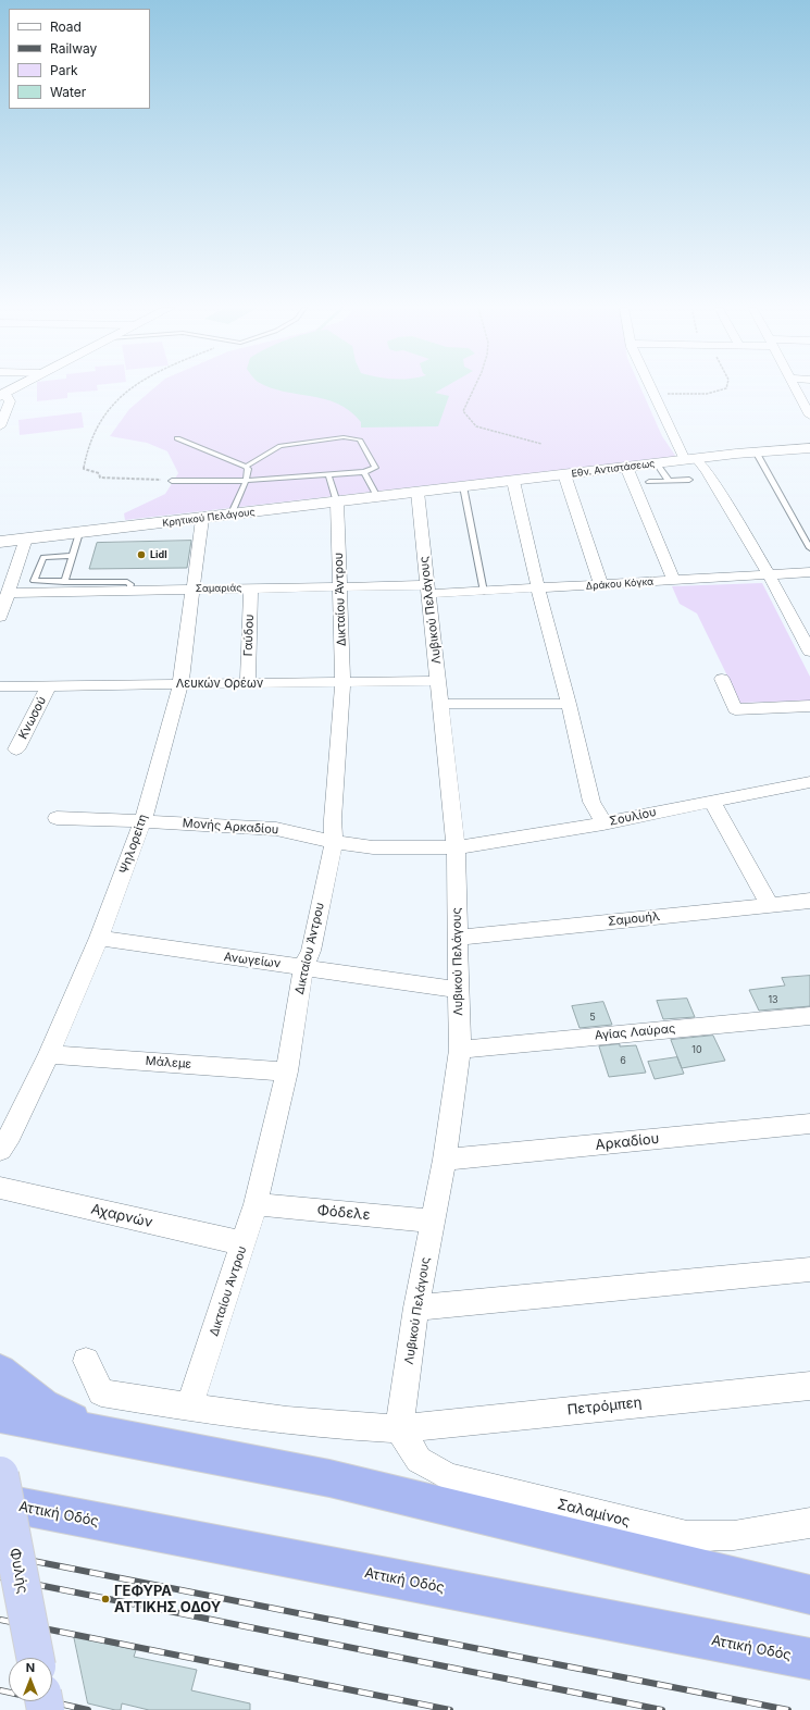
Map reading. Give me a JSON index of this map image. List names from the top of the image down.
{
  "streets": {
    "highway": ["Αττική Οδός"],
    "main road": ["Φυλής"],
    "street": [
      "Εθν. Αντιστάσεως",
      "Κρητικού Πελάγους",
      "Δράκου Κόγκα",
      "Σαμαριάς",
      "Δικταίου Άντρου",
      "Λυβικού Πελάγους",
      "Γαύδου",
      "Λευκών Ορέων",
      "Κνωσού",
      "Σουλίου",
      "Μονής Αρκαδίου",
      "Ψηλορείτη",
      "Σαμουήλ",
      "Ανωγείων",
      "Αγίας Λαύρας",
      "Μάλεμε",
      "Αρκαδίου",
      "Φόδελε",
      "Αχαρνών",
      "Πετρόμπεη",
      "Σαλαμίνος"
    ]
  },
  "crossings": [
    ["Εθν. Αντιστάσεως", "Κρητικού Πελάγους"],
    ["Εθν. Αντιστάσεως", "Λυβικού Πελάγους"],
    ["Κρητικού Πελάγους", "Δικταίου Άντρου"],
    ["Κρητικού Πελάγους", "Λυβικού Πελάγους"],
    ["Κρητικού Πελάγους", "Ψηλορείτη"],
    ["Δράκου Κόγκα", "Σαμαριάς"],
    ["Δράκου Κόγκα", "Λυβικού Πελάγους"],
    ["Σαμαριάς", "Δικταίου Άντρου"],
    ["Σαμαριάς", "Λυβικού Πελάγους"],
    ["Σαμαριάς", "Γαύδου"],
    ["Σαμαριάς", "Ψηλορείτη"],
    ["Δικταίου Άντρου", "Λευκών Ορέων"],
    ["Δικταίου Άντρου", "Μονής Αρκαδίου"],
    ["Δικταίου Άντρου", "Ανωγείων"],
    ["Δικταίου Άντρου", "Μάλεμε"],
    ["Δικταίου Άντρου", "Φόδελε"],
    ["Δικταίου Άντρου", "Αχαρνών"],
    ["Δικταίου Άντρου", "Πετρόμπεη"],
    ["Λυβικού Πελάγους", "Λευκών Ορέων"],
    ["Λυβικού Πελάγους", "Σουλίου"],
    ["Λυβικού Πελάγους", "Μονής Αρκαδίου"],
    ["Λυβικού Πελάγους", "Σαμουήλ"],
    ["Λυβικού Πελάγους", "Ανωγείων"],
    ["Λυβικού Πελάγους", "Αγίας Λαύρας"],
    ["Λυβικού Πελάγους", "Αρκαδίου"],
    ["Λυβικού Πελάγους", "Φόδελε"],
    ["Λυβικού Πελάγους", "Πετρόμπεη"],
    ["Λυβικού Πελάγους", "Σαλαμίνος"],
    ["Γαύδου", "Λευκών Ορέων"],
    ["Λευκών Ορέων", "Κνωσού"],
    ["Λευκών Ορέων", "Ψηλορείτη"],
    ["Σουλίου", "Μονής Αρκαδίου"],
    ["Μονής Αρκαδίου", "Ψηλορείτη"],
    ["Ψηλορείτη", "Ανωγείων"],
    ["Ψηλορείτη", "Μάλεμε"],
    ["Πετρόμπεη", "Σαλαμίνος"]
  ],
  "places": ["Lidl", "ΓΕΦΥΡΑ ΑΤΤΙΚΗΣ ΟΔΟΥ"],
  "house_numbers": [
    "13",
    "5",
    "10",
    "6"
  ],
  "legend": [
    "Road",
    "Railway",
    "Park",
    "Water"
  ],
  "north": "top"
}
